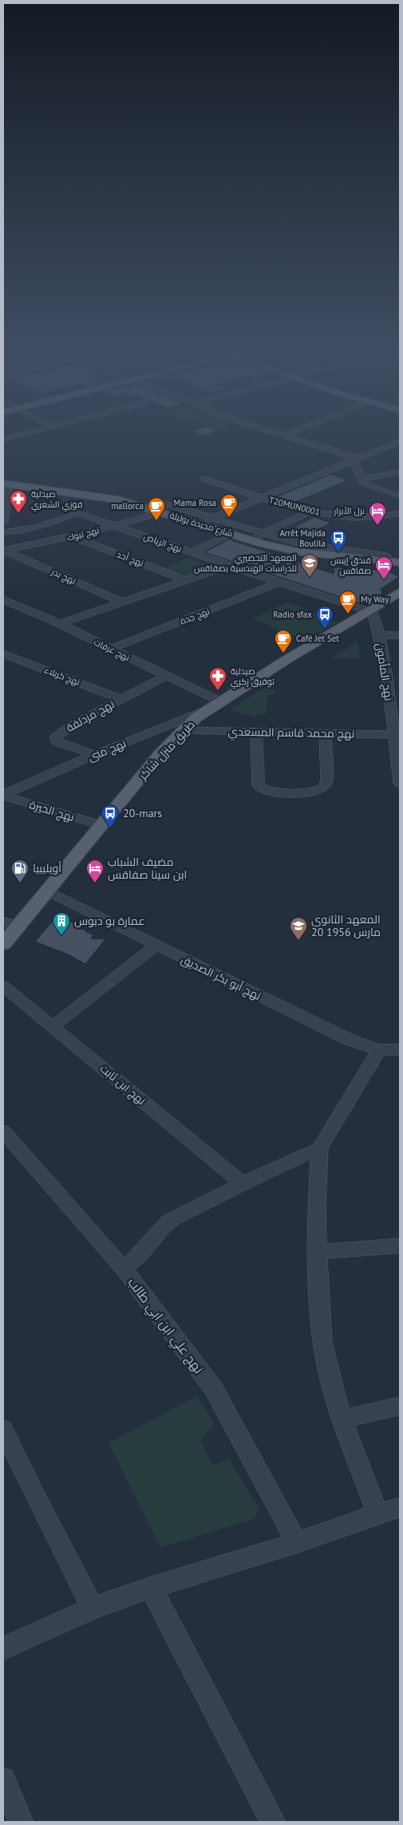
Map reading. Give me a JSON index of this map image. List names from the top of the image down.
{
  "streets": {
    "main road": ["شارع مجيدة بوليلة", "طريق منزل شاكر"],
    "street": [
      "T20MUN0001",
      "نهج تبوك",
      "نهج الرياض",
      "نهج أحد",
      "نهج بدر",
      "نهج جدة",
      "نهج عرفات",
      "نهج المأمون",
      "نهج كربلاء",
      "نهج مزدلفة",
      "نهج محمد قاسم المسعدي",
      "نهج منى",
      "نهج الحيرة",
      "نهج أبو بكر الصديق",
      "نهج ابن ثابت",
      "نهج علي ابن ابي طالب"
    ]
  },
  "crossings": [
    ["شارع مجيدة بوليلة", "نهج تبوك"],
    ["نهج تبوك", "نهج الرياض"],
    ["نهج تبوك", "نهج أحد"],
    ["نهج تبوك", "نهج بدر"],
    ["نهج الرياض", "نهج جدة"],
    ["نهج الرياض", "نهج المأمون"],
    ["نهج الرياض", "طريق منزل شاكر"],
    ["نهج جدة", "نهج عرفات"],
    ["نهج عرفات", "نهج مزدلفة"],
    ["نهج عرفات", "نهج منى"],
    ["نهج عرفات", "طريق منزل شاكر"],
    ["نهج المأمون", "نهج محمد قاسم المسعدي"],
    ["نهج المأمون", "طريق منزل شاكر"],
    ["نهج كربلاء", "نهج مزدلفة"],
    ["نهج مزدلفة", "نهج منى"],
    ["نهج محمد قاسم المسعدي", "طريق منزل شاكر"],
    ["نهج منى", "طريق منزل شاكر"],
    ["نهج منى", "نهج الحيرة"],
    ["طريق منزل شاكر", "نهج الحيرة"],
    ["طريق منزل شاكر", "نهج أبو بكر الصديق"]
  ],
  "places": {
    "pharmacy": ["صيدلية فوزي الشعري", "صيدلية توفيق زكري"],
    "cafe": [
      "Mama Rosa",
      "mallorca",
      "My Way",
      "Café Jet Set"
    ],
    "hotel": ["نزل الأبرار", "فندق إيبس صفاقس", "مضيف الشباب ابن سينا صفاقس"],
    "bus stop": ["Arrêt Majida Boulila", "Radio sfax", "20-mars"],
    "school or university": ["المعهد التحضيري للدراسات الهندسية بصفاقس", "المعهد الثانوي 20 مارس 1956"],
    "fuel station": ["أويليبيا"],
    "building": ["عمارة بو دبوس"]
  }
}
